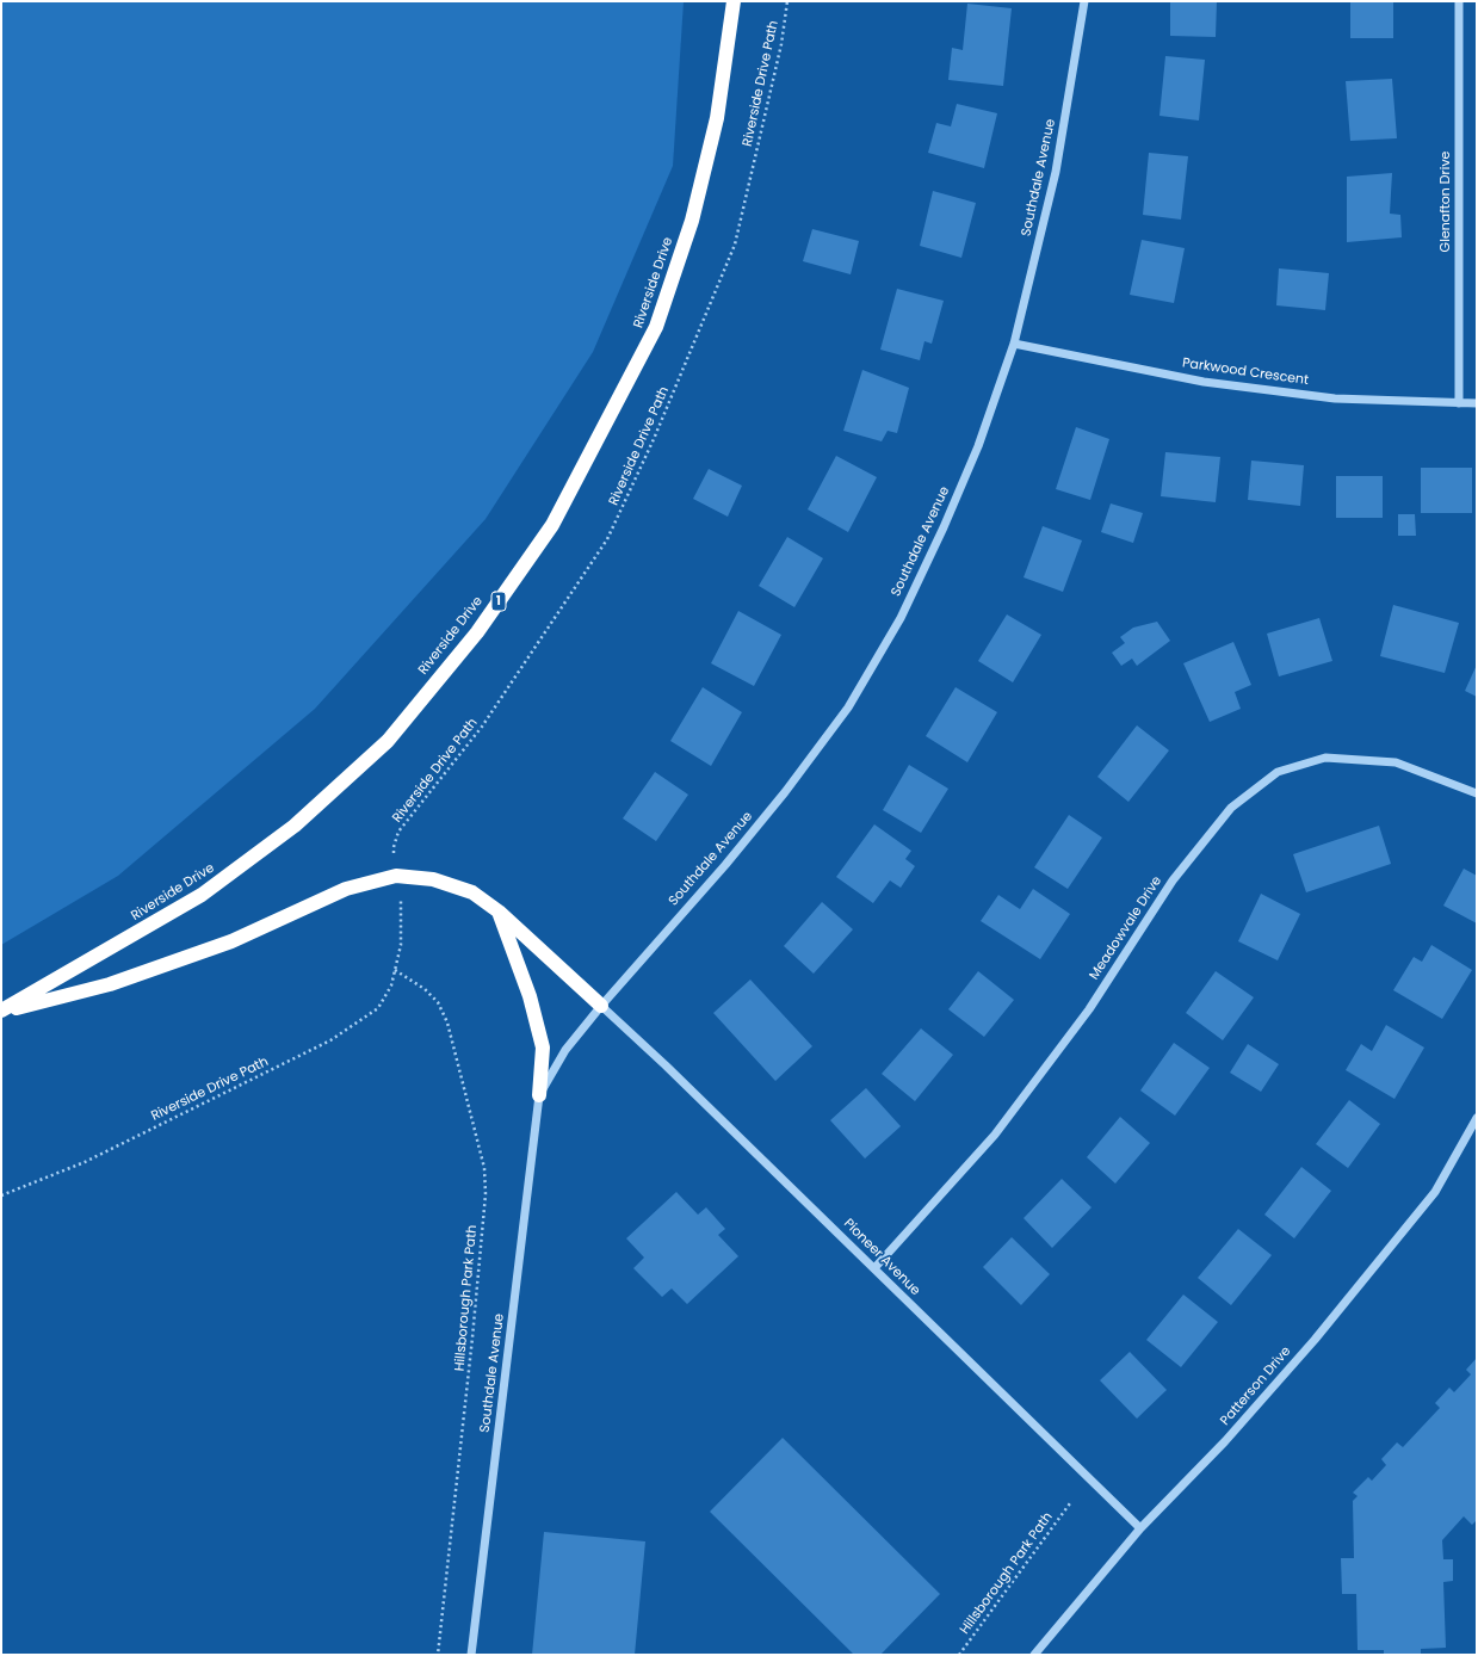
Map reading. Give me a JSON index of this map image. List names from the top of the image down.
{
  "streets": {
    "highway": ["Riverside Drive", "1"],
    "street": [
      "Southdale Avenue",
      "Glenafton Drive",
      "Parkwood Crescent",
      "Meadowvale Drive",
      "Pioneer Avenue",
      "Patterson Drive"
    ],
    "path": ["Riverside Drive Path", "Hillsborough Park Path"]
  },
  "crossings": [
    ["Riverside Drive Path", "Hillsborough Park Path"],
    ["Southdale Avenue", "Parkwood Crescent"],
    ["Southdale Avenue", "Pioneer Avenue"],
    ["Glenafton Drive", "Parkwood Crescent"],
    ["Meadowvale Drive", "Pioneer Avenue"],
    ["Pioneer Avenue", "Patterson Drive"]
  ]
}
